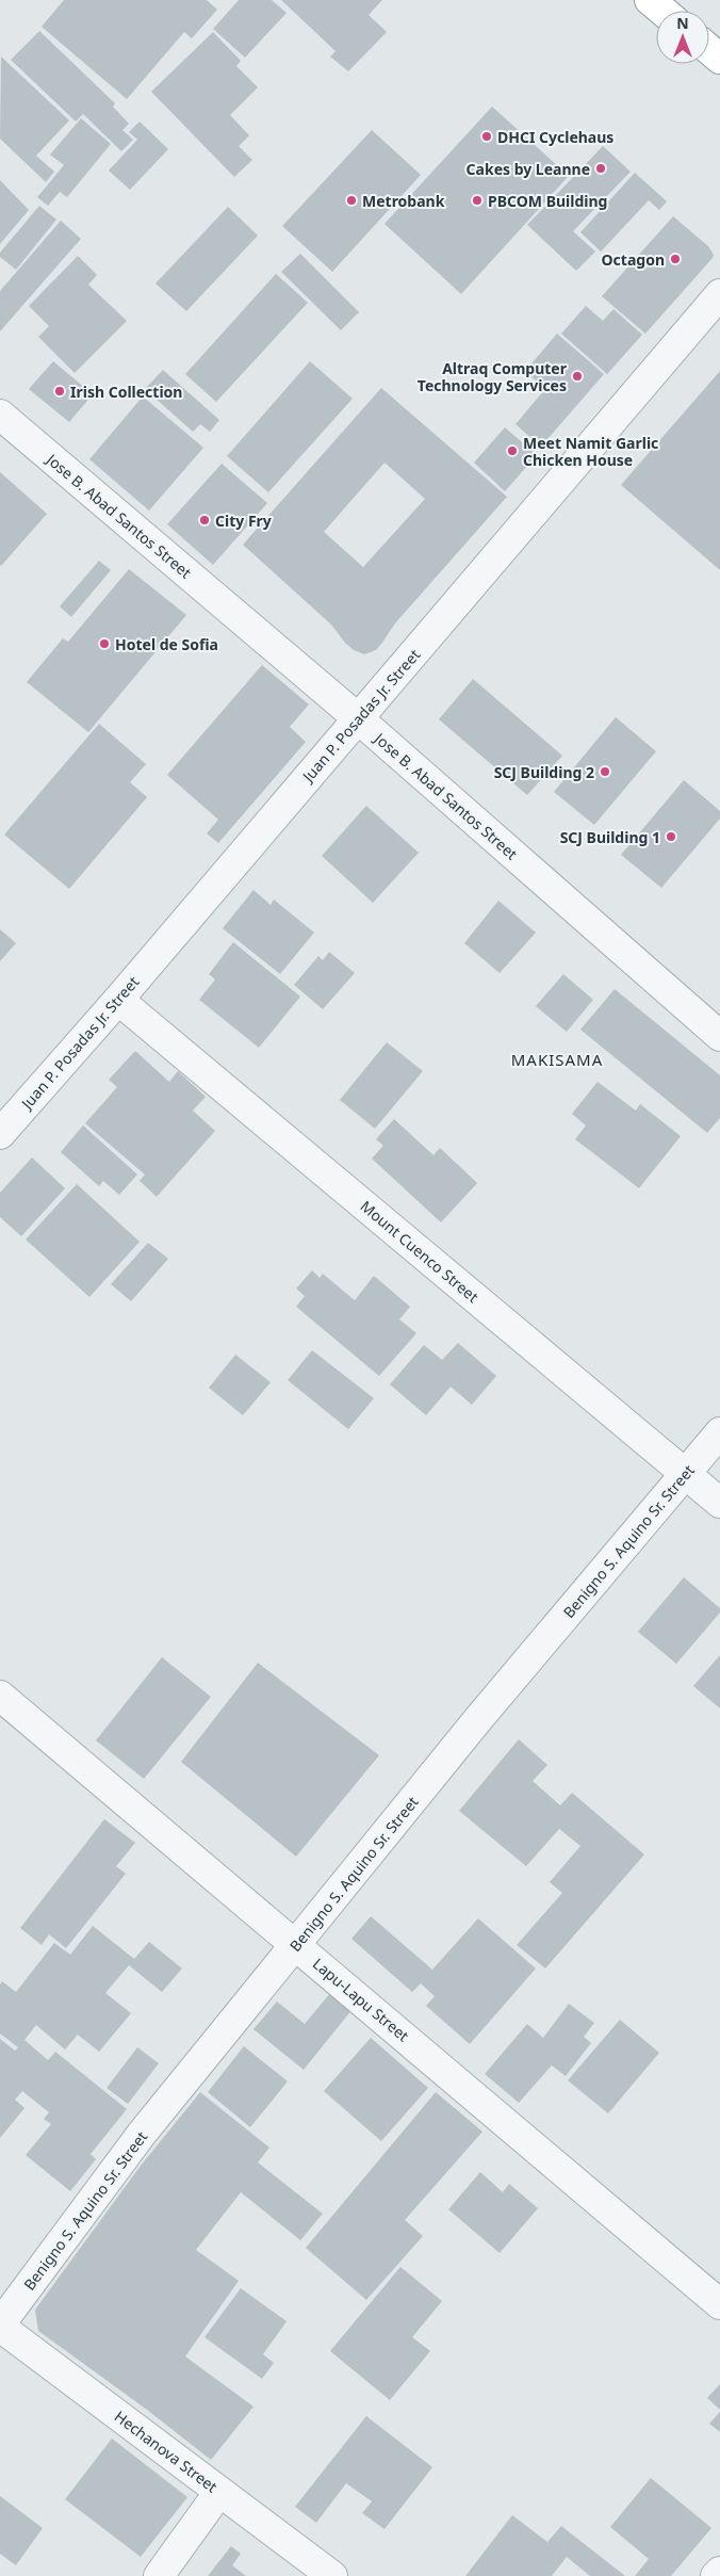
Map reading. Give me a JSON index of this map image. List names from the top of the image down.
{
  "streets": {
    "street": [
      "Jose B. Abad Santos Street",
      "Juan P. Posadas Jr. Street",
      "Mount Cuenco Street",
      "Benigno S. Aquino Sr. Street",
      "Lapu-Lapu Street",
      "Hechanova Street"
    ]
  },
  "crossings": [
    ["Jose B. Abad Santos Street", "Juan P. Posadas Jr. Street"],
    ["Juan P. Posadas Jr. Street", "Mount Cuenco Street"],
    ["Mount Cuenco Street", "Benigno S. Aquino Sr. Street"],
    ["Benigno S. Aquino Sr. Street", "Lapu-Lapu Street"],
    ["Benigno S. Aquino Sr. Street", "Hechanova Street"]
  ],
  "districts": ["MAKISAMA"],
  "places": [
    "DHCI Cyclehaus",
    "Cakes by Leanne",
    "Metrobank",
    "PBCOM Building",
    "Octagon",
    "Altraq Computer Technology Services",
    "Irish Collection",
    "Meet Namit Garlic Chicken House",
    "City Fry",
    "Hotel de Sofia",
    "SCJ Building 2",
    "SCJ Building 1"
  ],
  "north": "top"
}
